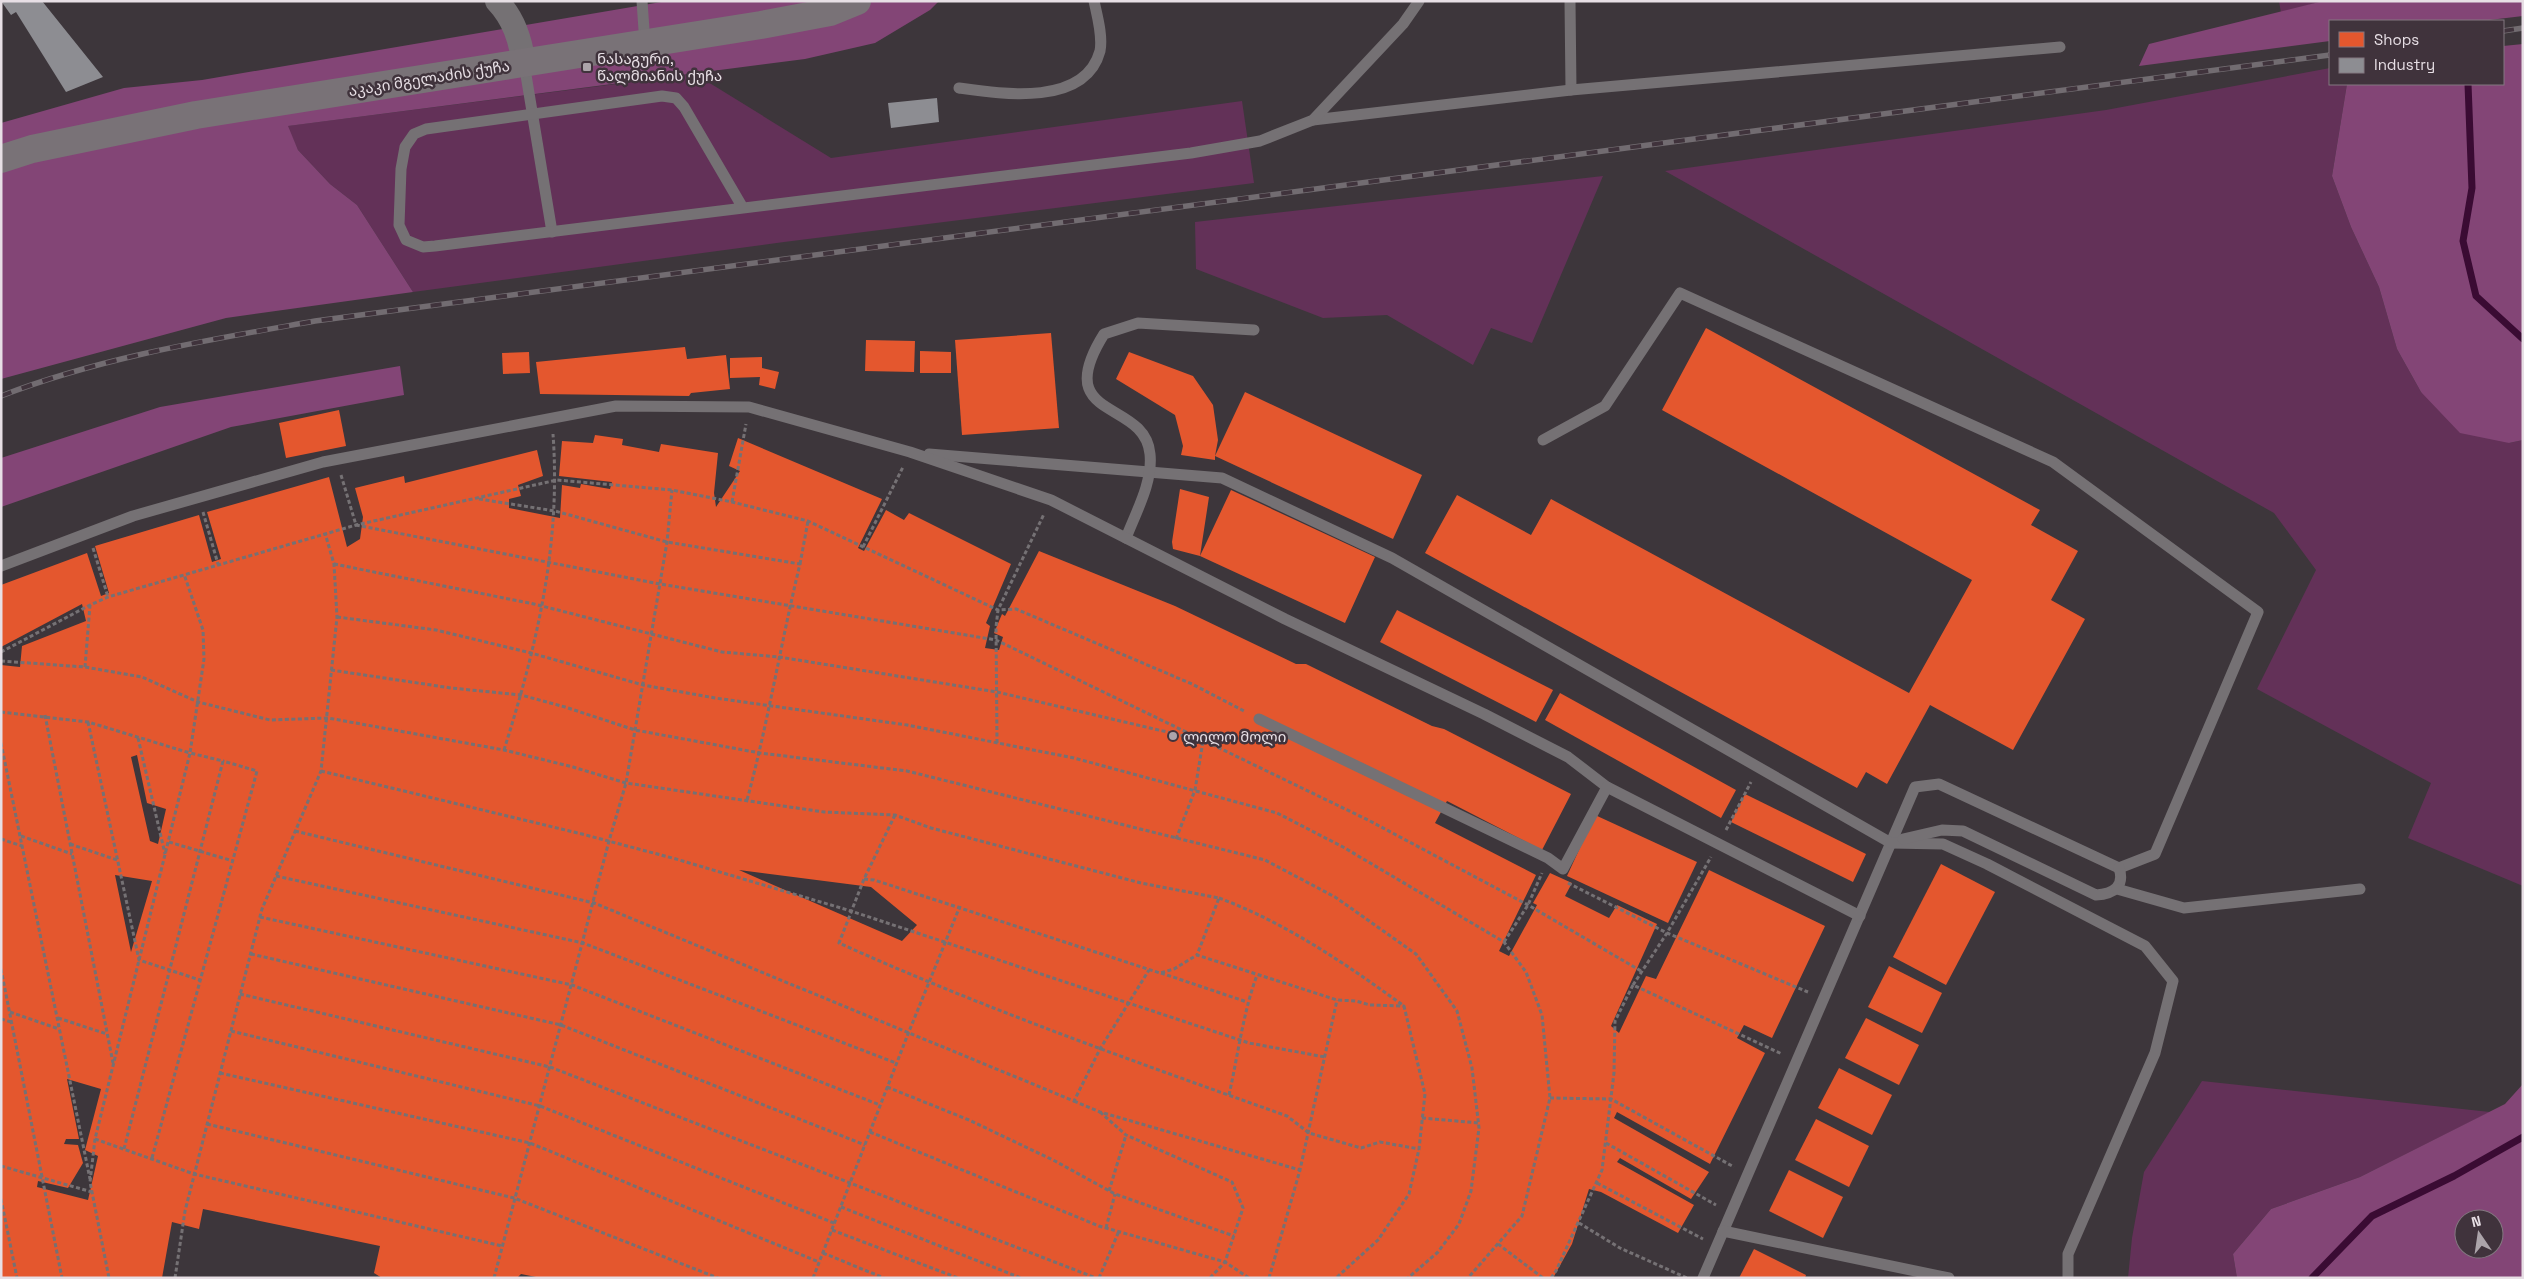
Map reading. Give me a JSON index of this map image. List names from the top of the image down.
{
  "streets": {
    "street": ["აკაკი მგელაძის ქუჩა"]
  },
  "places": {
    "transit": ["ნასაგური, წალმიანის ქუჩა"],
    "other": ["ლილო მოლი"]
  },
  "legend": ["Shops", "Industry"],
  "north": "top"
}
